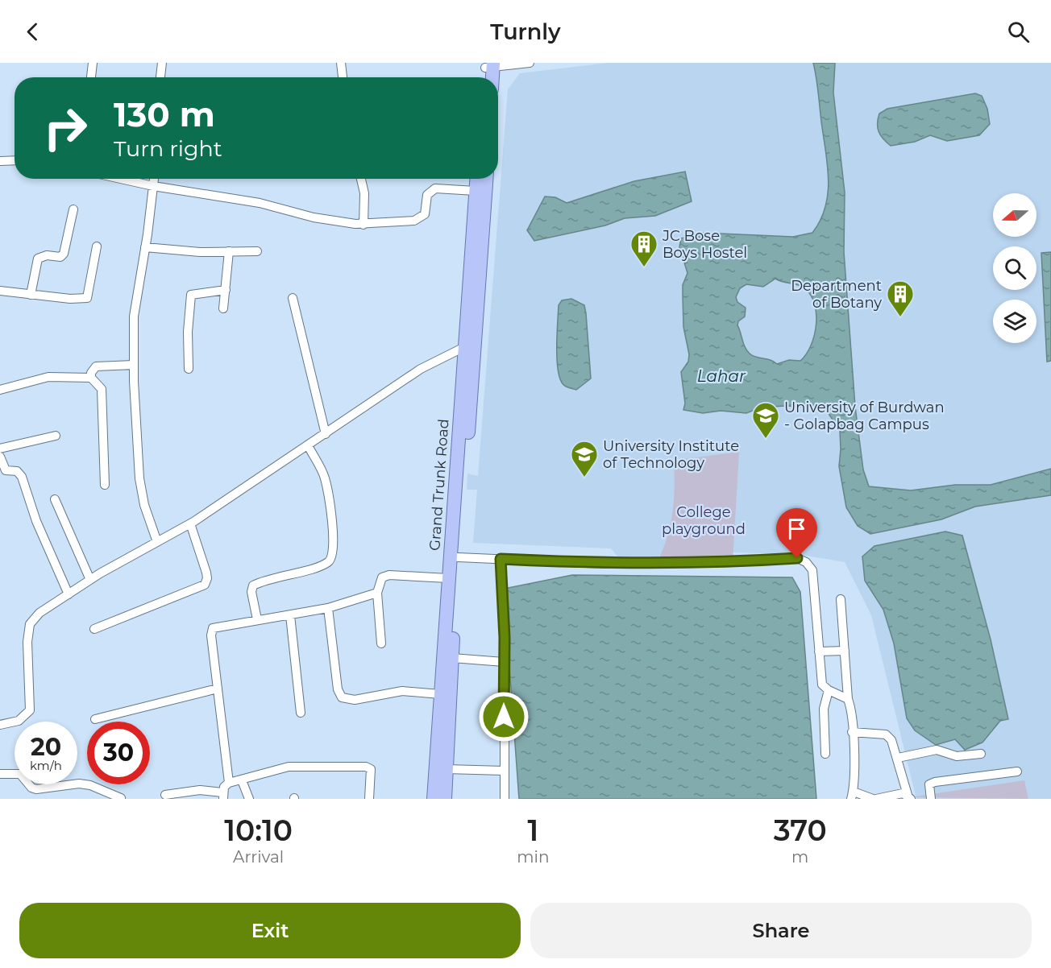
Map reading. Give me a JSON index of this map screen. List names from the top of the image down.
{
  "streets": {
    "main road": ["Grand Trunk Road"]
  },
  "water": ["Lahar"],
  "parks": ["College playground"],
  "places": {
    "building": ["JC Bose Boys Hostel", "Department of Botany"],
    "school or university": ["University of Burdwan - Golapbag Campus", "University Institute of Technology"]
  },
  "north": "left",
  "page": {
    "header": "Turnly",
    "turn": ["130 m", "Turn right"],
    "speed": "20 km/h",
    "limit": "30",
    "eta": [
      "10:10",
      "Arrival",
      "1",
      "min",
      "370",
      "m"
    ],
    "buttons": ["Exit", "Share"]
  }
}
